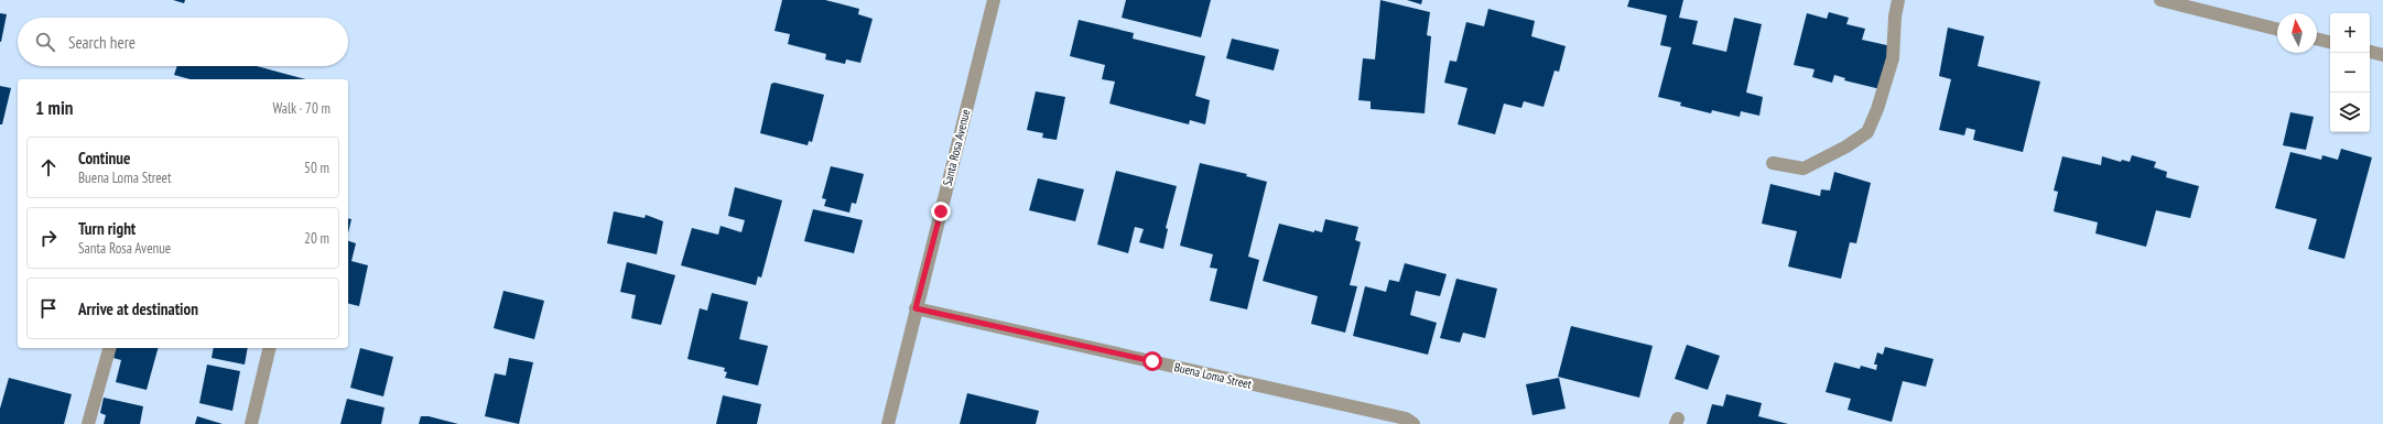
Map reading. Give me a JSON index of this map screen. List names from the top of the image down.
{
  "streets": {
    "street": ["Santa Rosa Avenue", "Buena Loma Street"]
  },
  "crossings": [
    ["Santa Rosa Avenue", "Buena Loma Street"]
  ],
  "north": "top",
  "page": {
    "map_buttons": ["+", "−"],
    "search": "Search here",
    "heading": ["1 min", "Walk · 70 m"],
    "list": [
      ["Continue", "Buena Loma Street", "50 m"],
      ["Turn right", "Santa Rosa Avenue", "20 m"],
      "Arrive at destination"
    ]
  }
}
